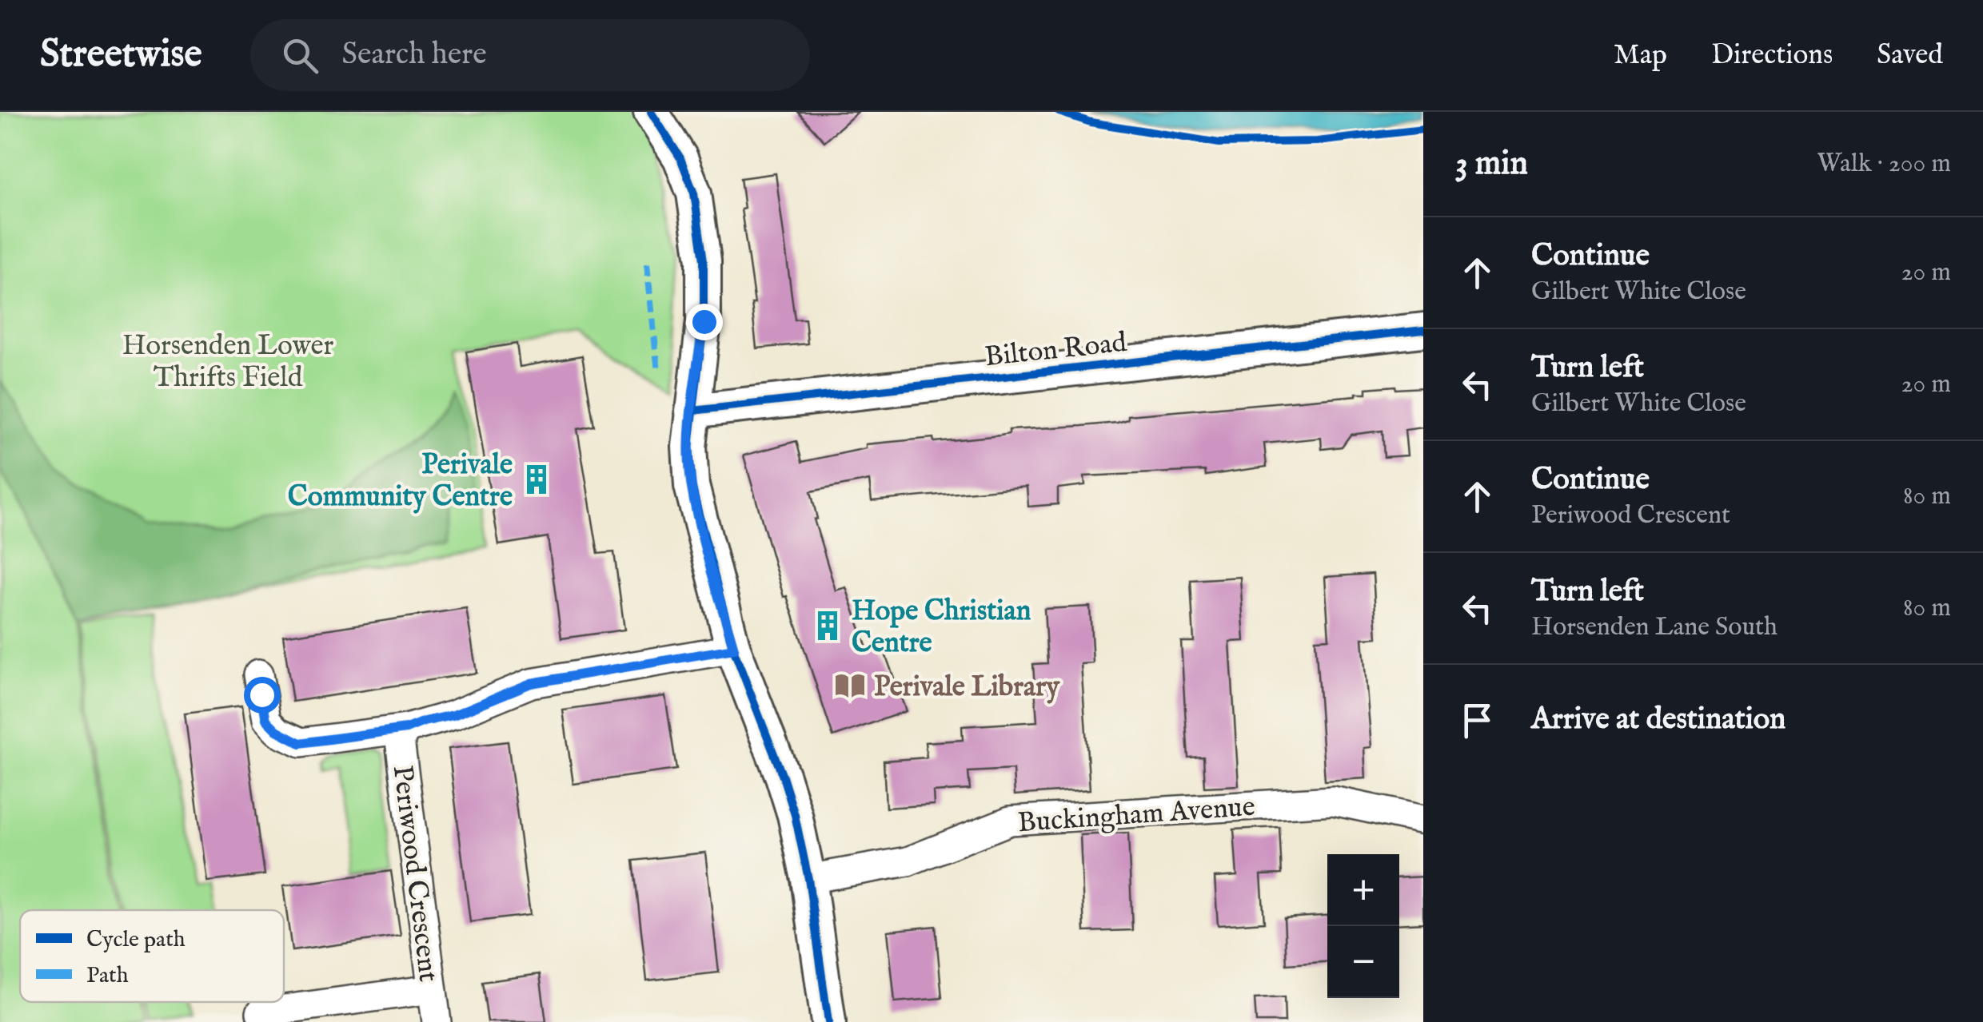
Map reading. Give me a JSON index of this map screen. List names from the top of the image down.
{
  "streets": {
    "street": ["Bilton Road", "Buckingham Avenue", "Periwood Crescent"]
  },
  "parks": ["Horsenden Lower Thrifts Field"],
  "places": {
    "building": ["Perivale Community Centre", "Hope Christian Centre"],
    "library": ["Perivale Library"]
  },
  "legend": ["Cycle path", "Path"],
  "page": {
    "header": "Streetwise",
    "search": "Search here",
    "nav": ["Map", "Directions", "Saved"],
    "heading": ["3 min", "Walk · 200 m"],
    "list": [
      ["Continue", "Gilbert White Close", "20 m"],
      ["Turn left", "Gilbert White Close", "20 m"],
      ["Continue", "Periwood Crescent", "80 m"],
      ["Turn left", "Horsenden Lane South", "80 m"],
      "Arrive at destination"
    ],
    "map_buttons": ["+", "−"]
  }
}
